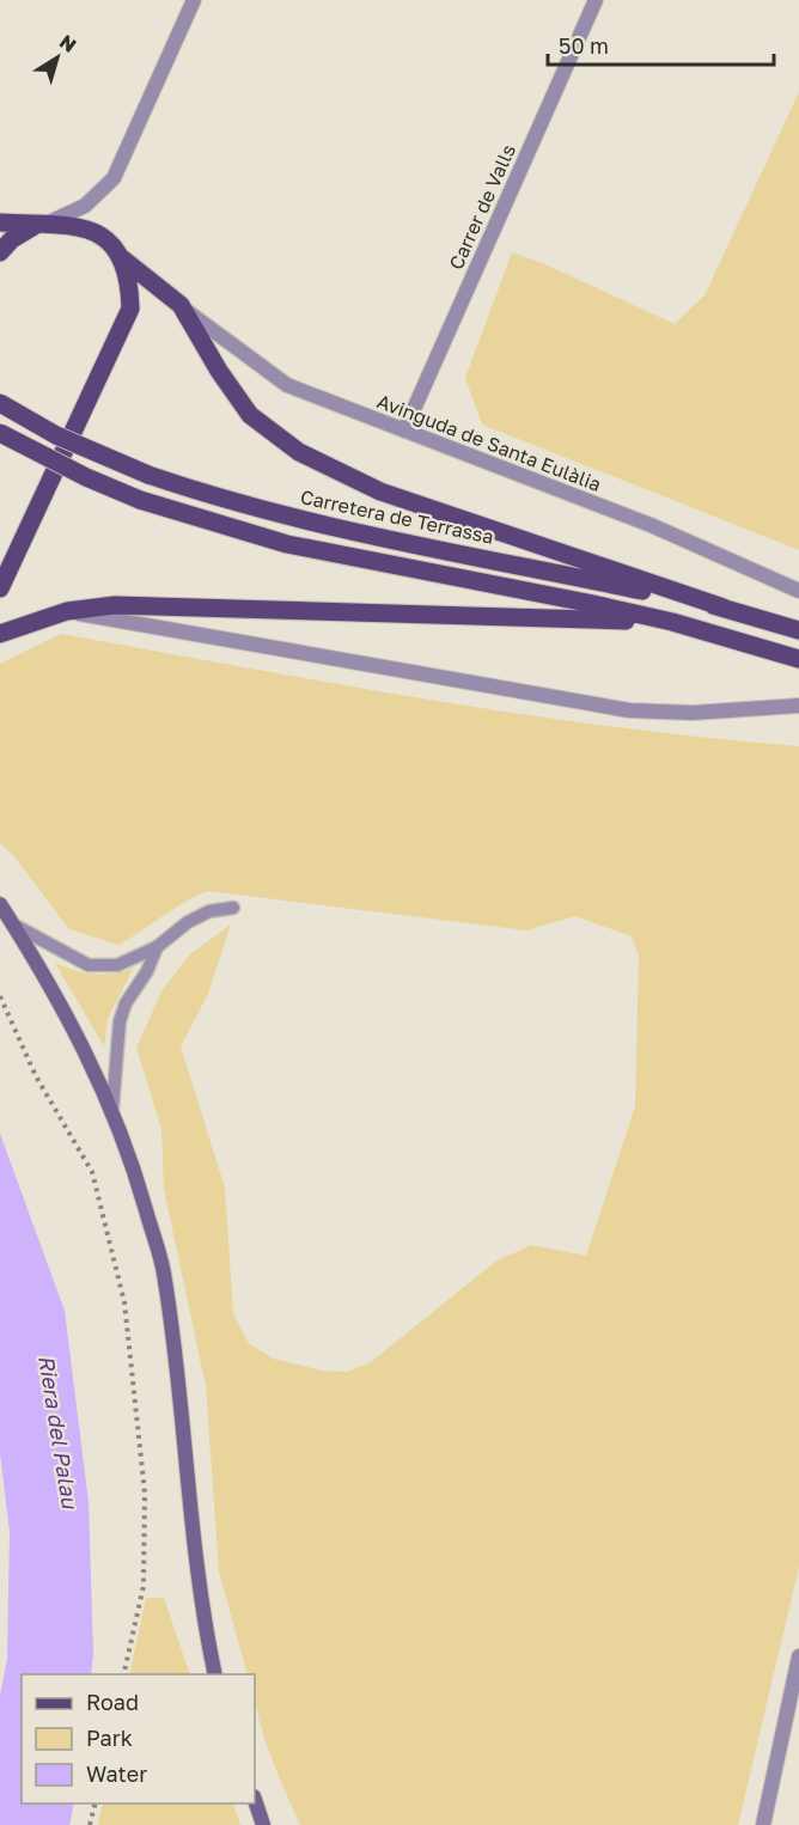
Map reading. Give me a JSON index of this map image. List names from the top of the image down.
{
  "streets": {
    "main road": ["Carretera de Terrassa"],
    "street": ["Carrer de Valls", "Avinguda de Santa Eulàlia"]
  },
  "crossings": [
    ["Carrer de Valls", "Avinguda de Santa Eulàlia"]
  ],
  "water": ["Riera del Palau"],
  "legend": ["Road", "Park", "Water"],
  "scale_bar": "50 m",
  "north": "top right"
}
